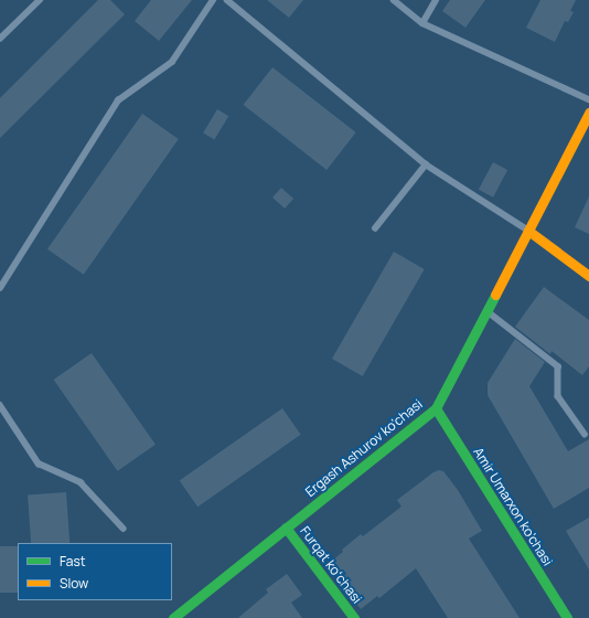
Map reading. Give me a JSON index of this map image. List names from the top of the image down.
{
  "streets": {
    "street": ["Ergash Ashurov ko'chasi", "Amir Umarxon ko'chasi", "Furqat koʻchasi"]
  },
  "crossings": [
    ["Ergash Ashurov ko'chasi", "Amir Umarxon ko'chasi"],
    ["Ergash Ashurov ko'chasi", "Furqat koʻchasi"]
  ],
  "legend": ["Fast", "Slow"]
}
